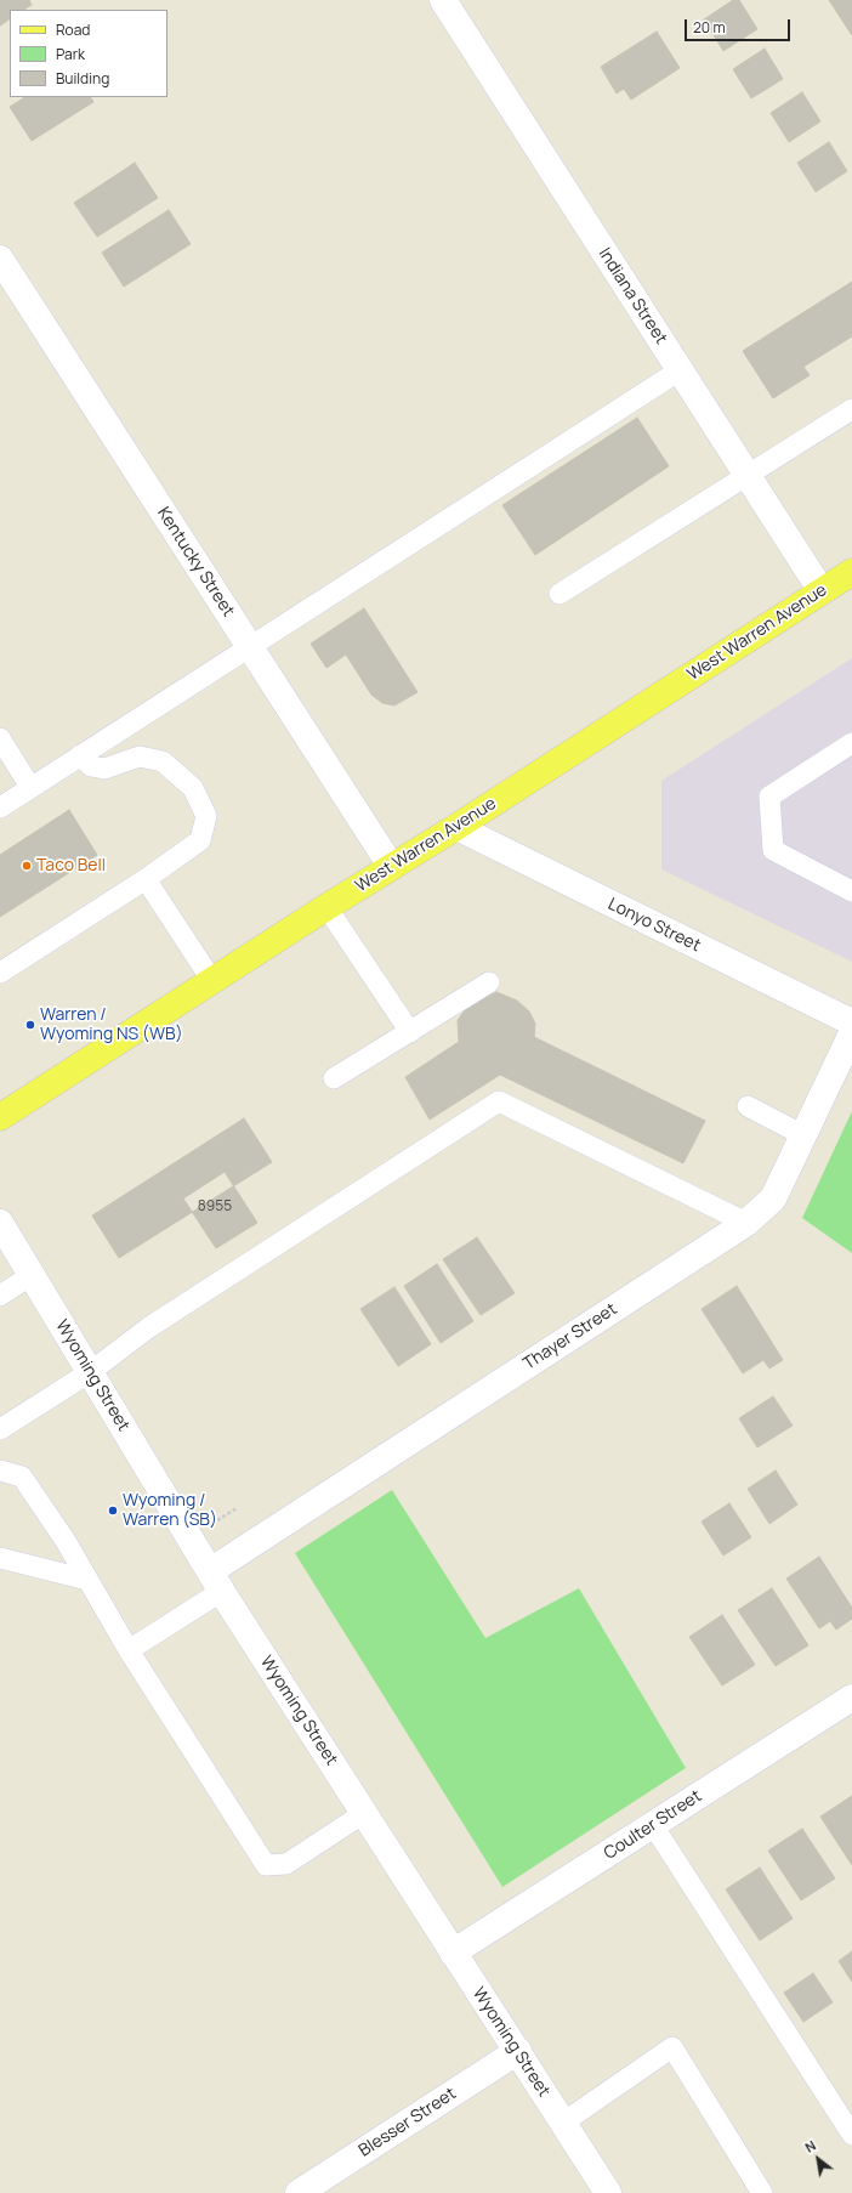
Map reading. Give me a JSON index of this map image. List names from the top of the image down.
{
  "streets": {
    "main road": ["West Warren Avenue"],
    "street": [
      "Indiana Street",
      "Kentucky Street",
      "Lonyo Street",
      "Thayer Street",
      "Wyoming Street",
      "Coulter Street",
      "Blesser Street"
    ]
  },
  "crossings": [
    ["Indiana Street", "West Warren Avenue"],
    ["Kentucky Street", "West Warren Avenue"],
    ["West Warren Avenue", "Lonyo Street"],
    ["Thayer Street", "Wyoming Street"],
    ["Wyoming Street", "Coulter Street"],
    ["Wyoming Street", "Blesser Street"]
  ],
  "places": ["Taco Bell", "Warren / Wyoming NS (WB)", "Wyoming / Warren (SB)"],
  "house_numbers": ["8955"],
  "legend": ["Road", "Park", "Building"],
  "scale_bar": "20 m",
  "north": "top left"
}
